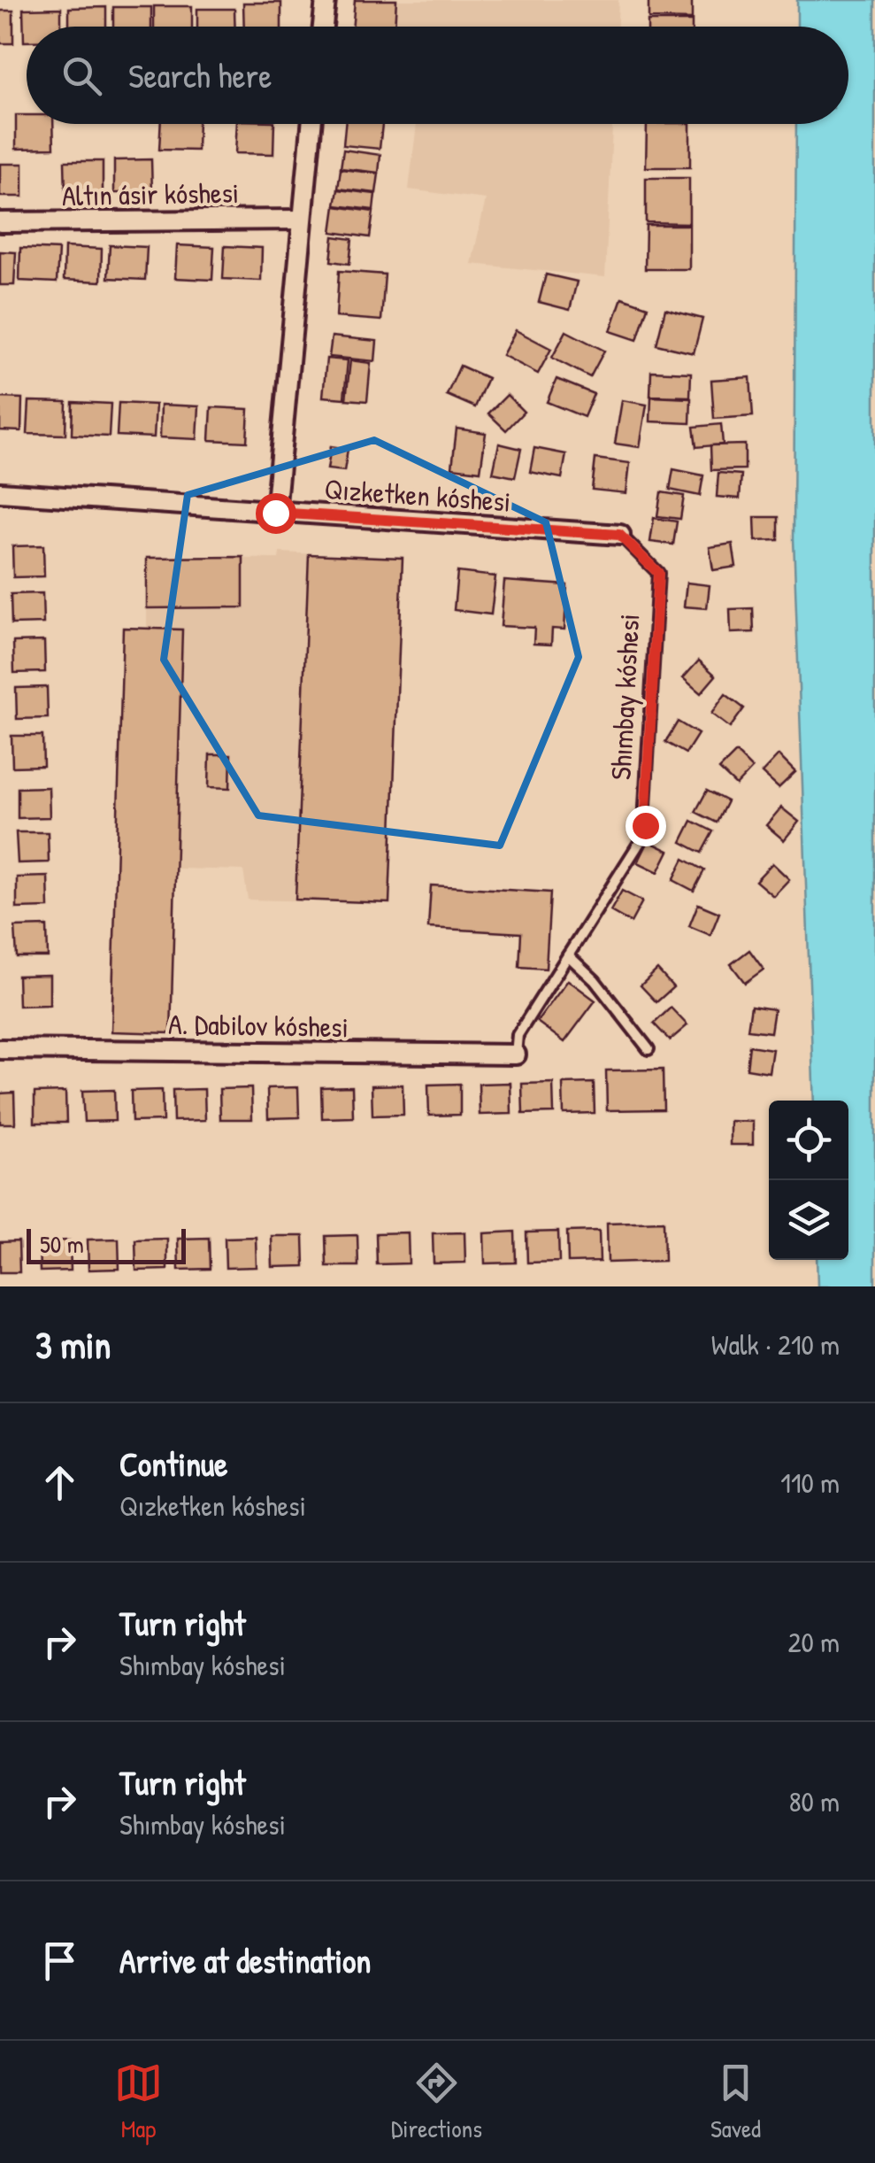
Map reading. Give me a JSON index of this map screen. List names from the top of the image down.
{
  "streets": {
    "street": ["Altın ásir kóshesi", "Qızketken kóshesi", "A. Dabilov kóshesi"],
    "lane": ["Shımbay kóshesi"]
  },
  "crossings": [
    ["Qızketken kóshesi", "Shımbay kóshesi"],
    ["Shımbay kóshesi", "A. Dabilov kóshesi"]
  ],
  "scale_bar": "50 m",
  "page": {
    "search": "Search here",
    "scale": "50 m",
    "heading": ["3 min", "Walk · 210 m"],
    "list": [
      ["Continue", "Qızketken kóshesi", "110 m"],
      ["Turn right", "Shımbay kóshesi", "20 m"],
      ["Turn right", "Shımbay kóshesi", "80 m"],
      "Arrive at destination"
    ],
    "nav": ["Map", "Directions", "Saved"]
  }
}
